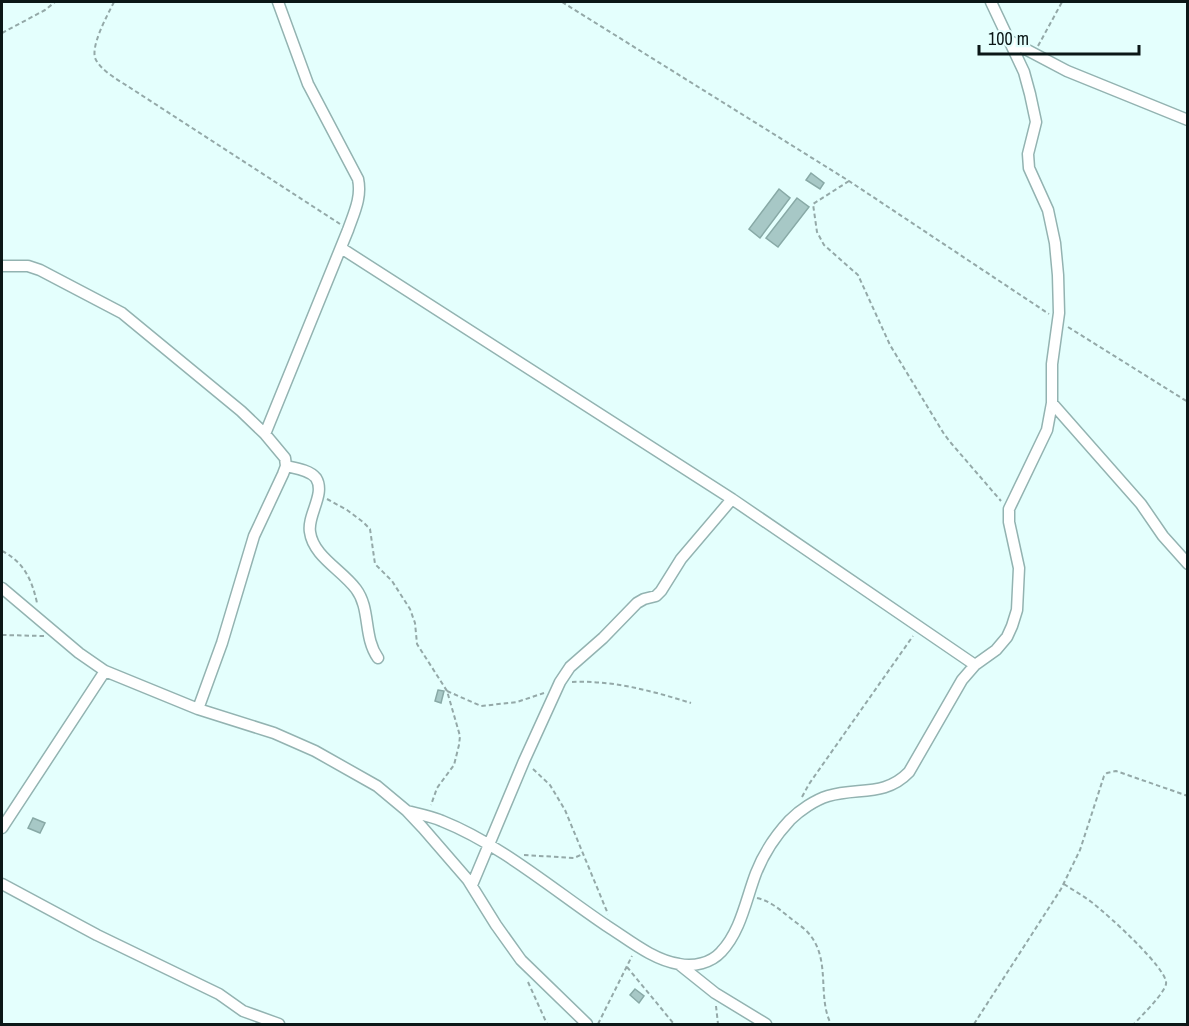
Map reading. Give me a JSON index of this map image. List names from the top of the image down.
{
  "scale_bar": "100 m"
}
